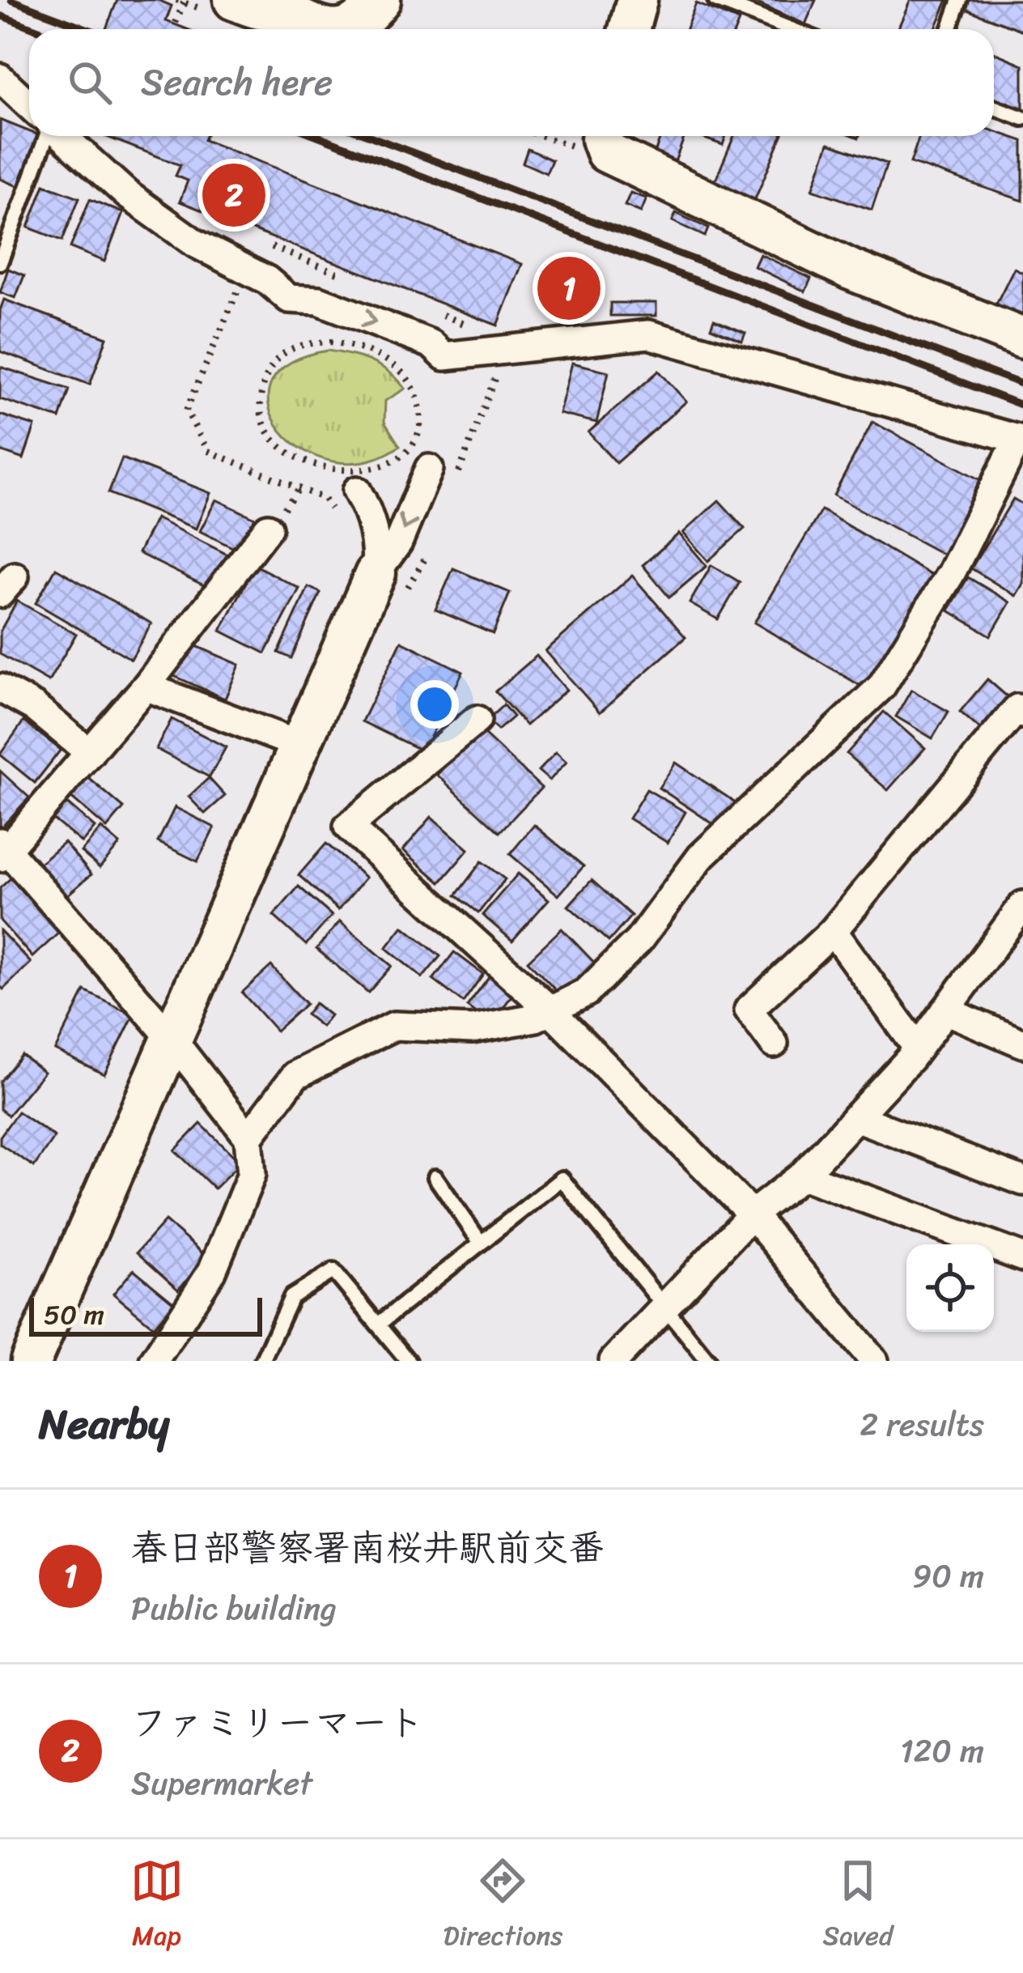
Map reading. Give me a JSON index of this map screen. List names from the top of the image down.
{
  "scale_bar": "50 m",
  "page": {
    "search": "Search here",
    "pins": ["2", "1"],
    "scale": "50 m",
    "heading": ["Nearby", "2 results"],
    "list": [
      {
        "mark": "1",
        "name": "春日部警察署南桜井駅前交番",
        "note": "Public building",
        "value": "90 m"
      },
      {
        "mark": "2",
        "name": "ファミリーマート",
        "note": "Supermarket",
        "value": "120 m"
      }
    ],
    "nav": ["Map", "Directions", "Saved"]
  }
}
